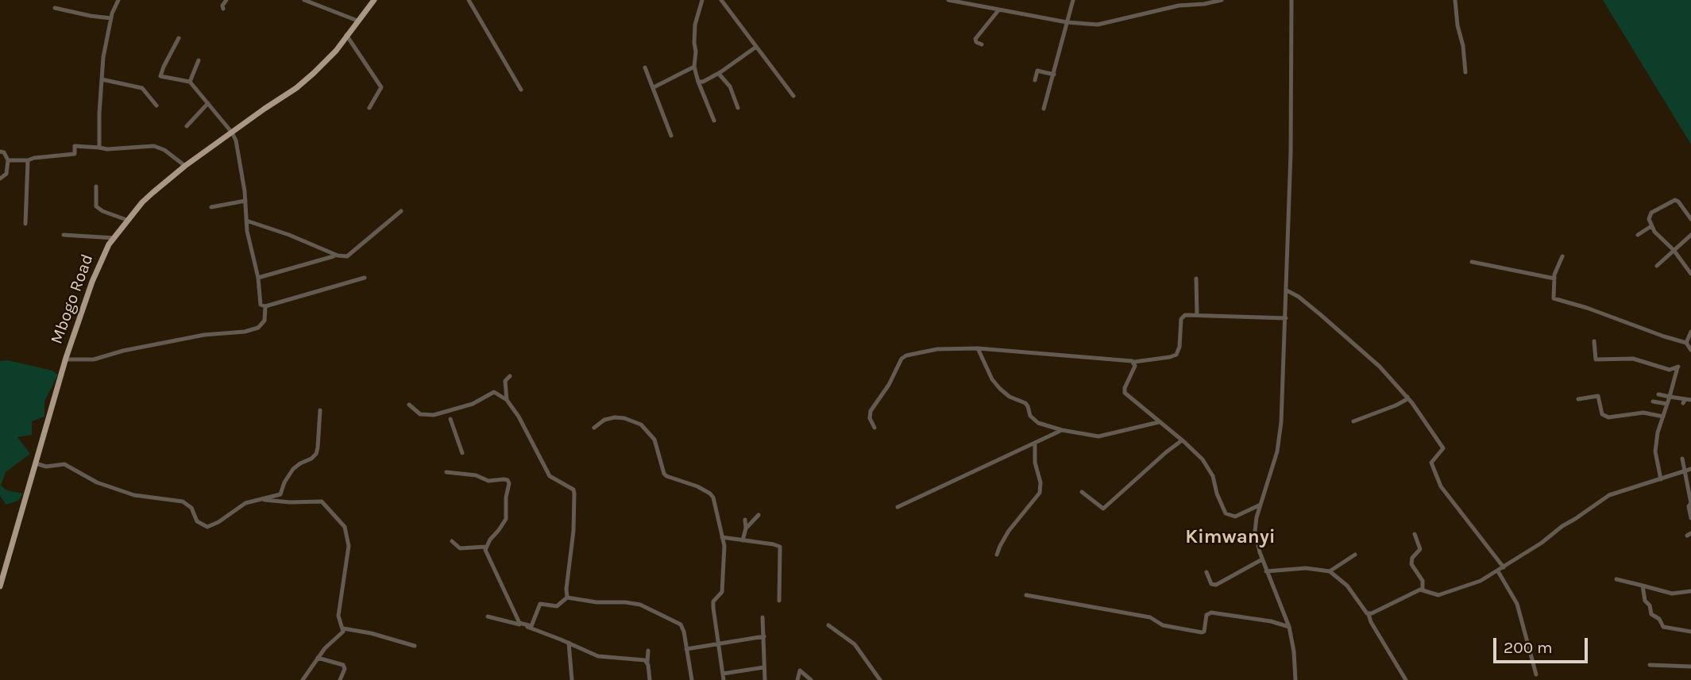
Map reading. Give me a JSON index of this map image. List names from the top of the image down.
{
  "streets": {
    "main road": ["Mbogo Road"]
  },
  "districts": ["Kimwanyi"],
  "scale_bar": "200 m"
}
